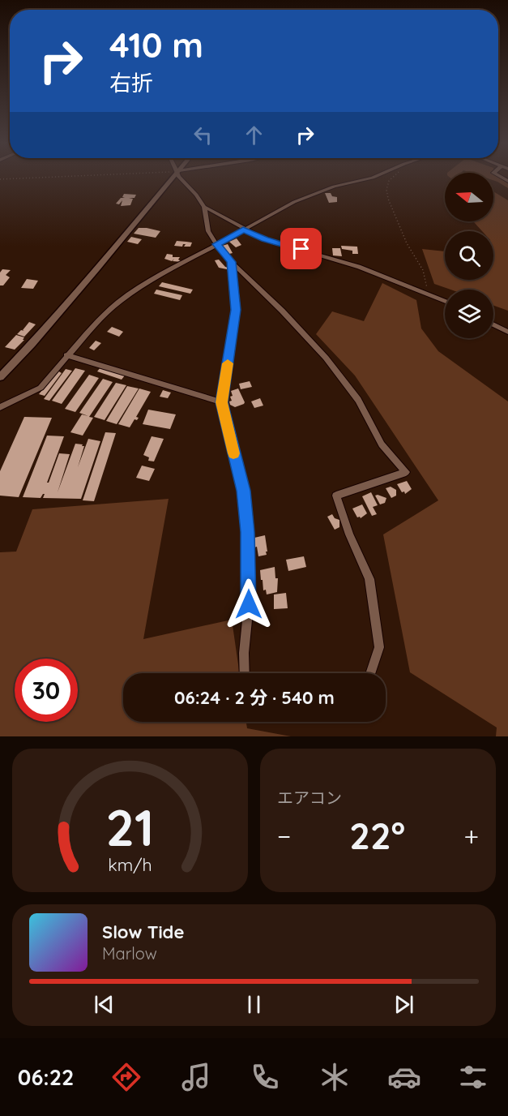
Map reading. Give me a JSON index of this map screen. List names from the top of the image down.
{
  "north": "left",
  "page": {
    "turn": ["410 m", "右折"],
    "limit": "30",
    "trip": "06:24 · 2 分 · 540 m",
    "tile": "エアコン",
    "heat": ["−", "22°", "+"],
    "song": ["Slow Tide", "Marlow"],
    "tabs": "06:22",
    "gauge": ["21", "km/h"]
  }
}
